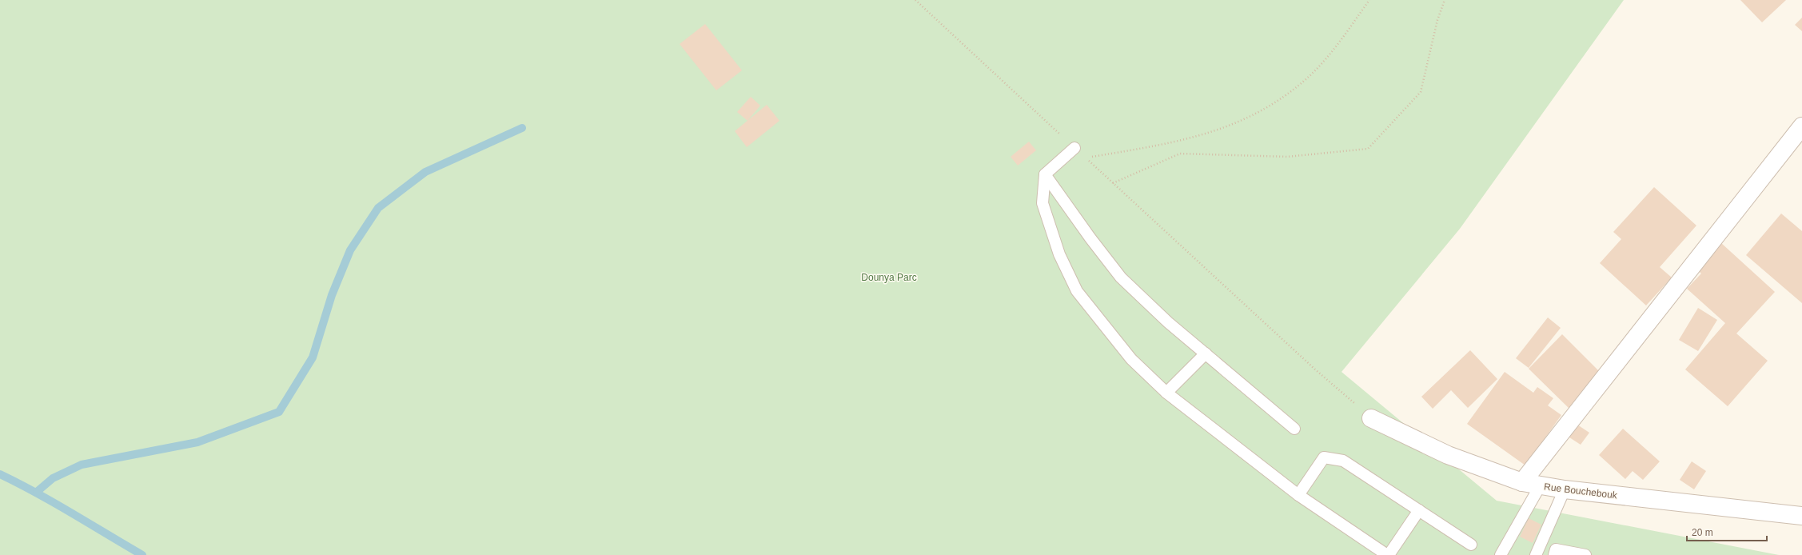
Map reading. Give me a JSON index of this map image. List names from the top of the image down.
{
  "streets": {
    "street": ["Rue Bouchebouk"]
  },
  "parks": ["Dounya Parc"],
  "scale_bar": "20 m"
}
